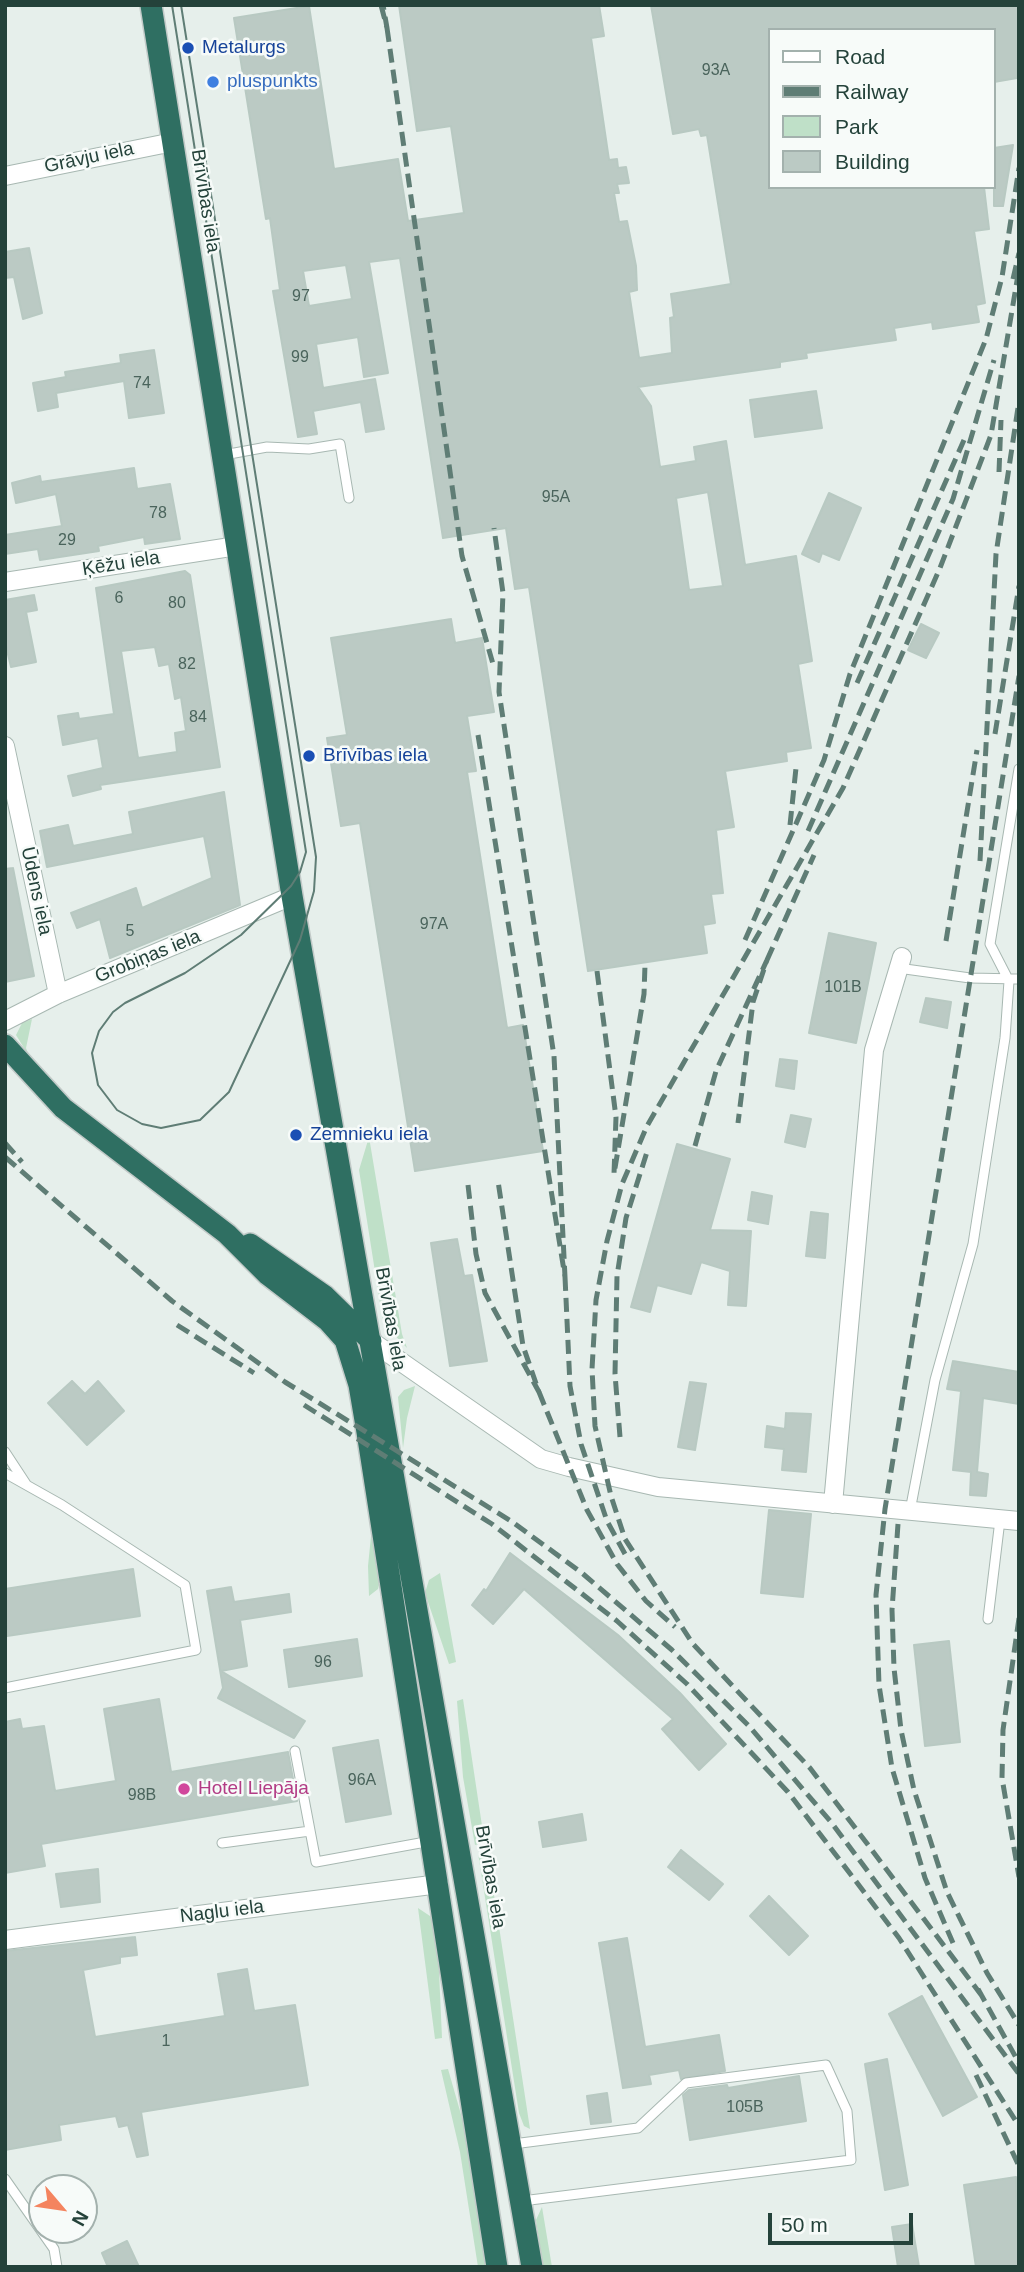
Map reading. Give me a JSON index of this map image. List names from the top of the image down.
{
  "streets": {
    "highway": ["Brīvības iela"],
    "street": [
      "Grāvju iela",
      "Ķēžu iela",
      "Ūdens iela",
      "Grobiņas iela",
      "Naglu iela"
    ]
  },
  "crossings": [
    ["Grāvju iela", "Brīvības iela"],
    ["Brīvības iela", "Ķēžu iela"],
    ["Brīvības iela", "Grobiņas iela"],
    ["Ūdens iela", "Grobiņas iela"]
  ],
  "places": [
    "Metalurgs",
    "pluspunkts",
    "Brīvības iela",
    "Zemnieku iela",
    "Hotel Liepāja"
  ],
  "house_numbers": [
    "93A",
    "97",
    "99",
    "74",
    "95A",
    "78",
    "29",
    "6",
    "80",
    "82",
    "84",
    "97A",
    "5",
    "101B",
    "96",
    "96A",
    "98B",
    "1",
    "105B"
  ],
  "legend": [
    "Road",
    "Railway",
    "Park",
    "Building"
  ],
  "scale_bar": "50 m",
  "north": "bottom right"
}
